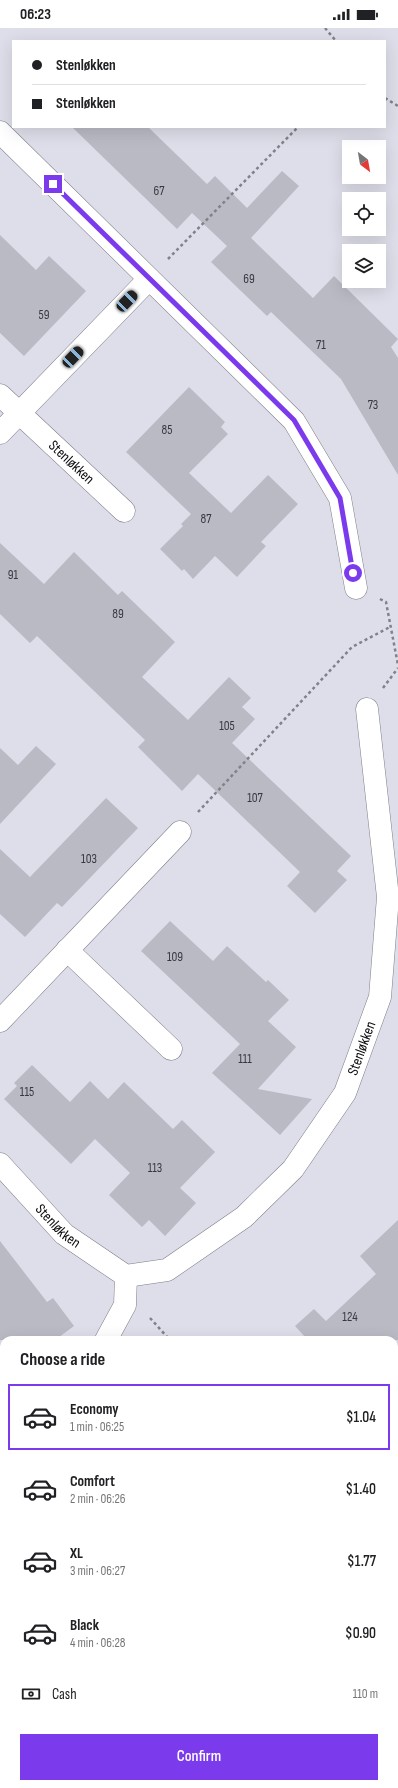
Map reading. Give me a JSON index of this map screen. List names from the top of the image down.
{
  "streets": {
    "street": ["Stenløkken"]
  },
  "house_numbers": [
    "67",
    "69",
    "59",
    "71",
    "73",
    "85",
    "87",
    "91",
    "89",
    "105",
    "107",
    "103",
    "109",
    "111",
    "115",
    "113",
    "124"
  ],
  "north": "bottom right",
  "page": {
    "status": "06:23",
    "banner": ["Stenløkken", "Stenløkken"],
    "heading": "Choose a ride",
    "list": [
      {
        "name": "Economy",
        "note": "1 min · 06:25",
        "value": "$1.04"
      },
      {
        "name": "Comfort",
        "note": "2 min · 06:26",
        "value": "$1.40"
      },
      {
        "name": "XL",
        "note": "3 min · 06:27",
        "value": "$1.77"
      },
      {
        "name": "Black",
        "note": "4 min · 06:28",
        "value": "$0.90"
      }
    ],
    "pay": ["Cash", "110 m"],
    "buttons": "Confirm"
  }
}
